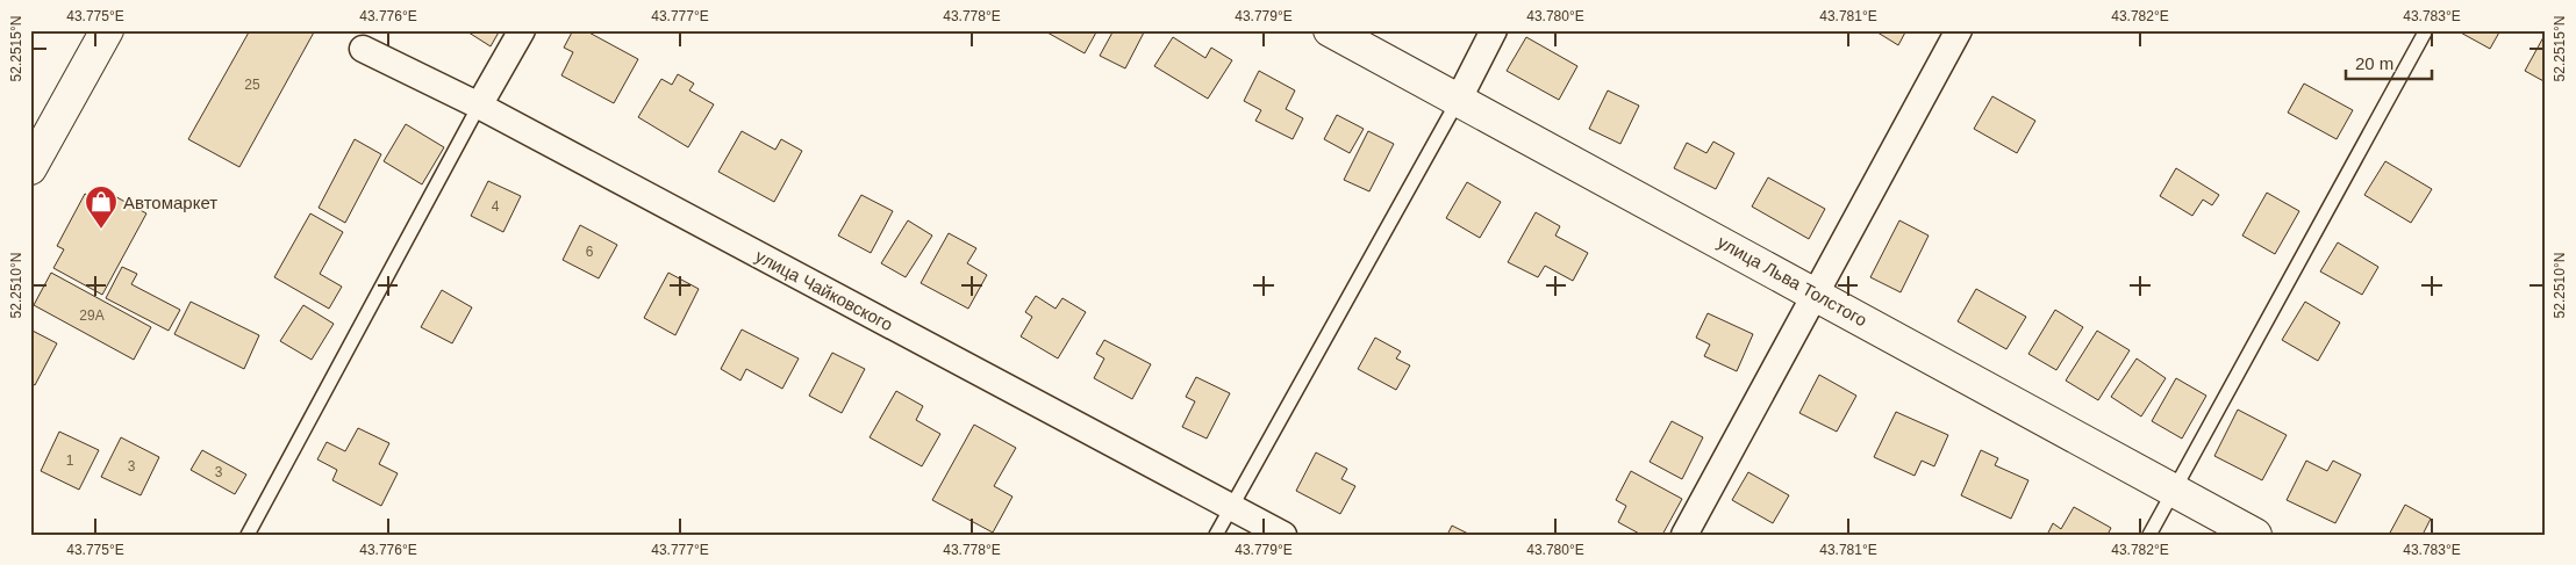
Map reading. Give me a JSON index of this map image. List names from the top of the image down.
{
  "streets": {
    "street": ["улица Льва Толстого", "улица Чайковского"]
  },
  "places": {
    "shop": ["Автомаркет"]
  },
  "house_numbers": [
    "25",
    "4",
    "6",
    "29А",
    "1",
    "3",
    "3"
  ],
  "scale_bar": "20 m",
  "coordinates": [
    "43.775°E",
    "43.776°E",
    "43.777°E",
    "43.778°E",
    "43.779°E",
    "43.780°E",
    "43.781°E",
    "43.782°E",
    "43.783°E",
    "52.2515°N",
    "52.2510°N"
  ]
}
